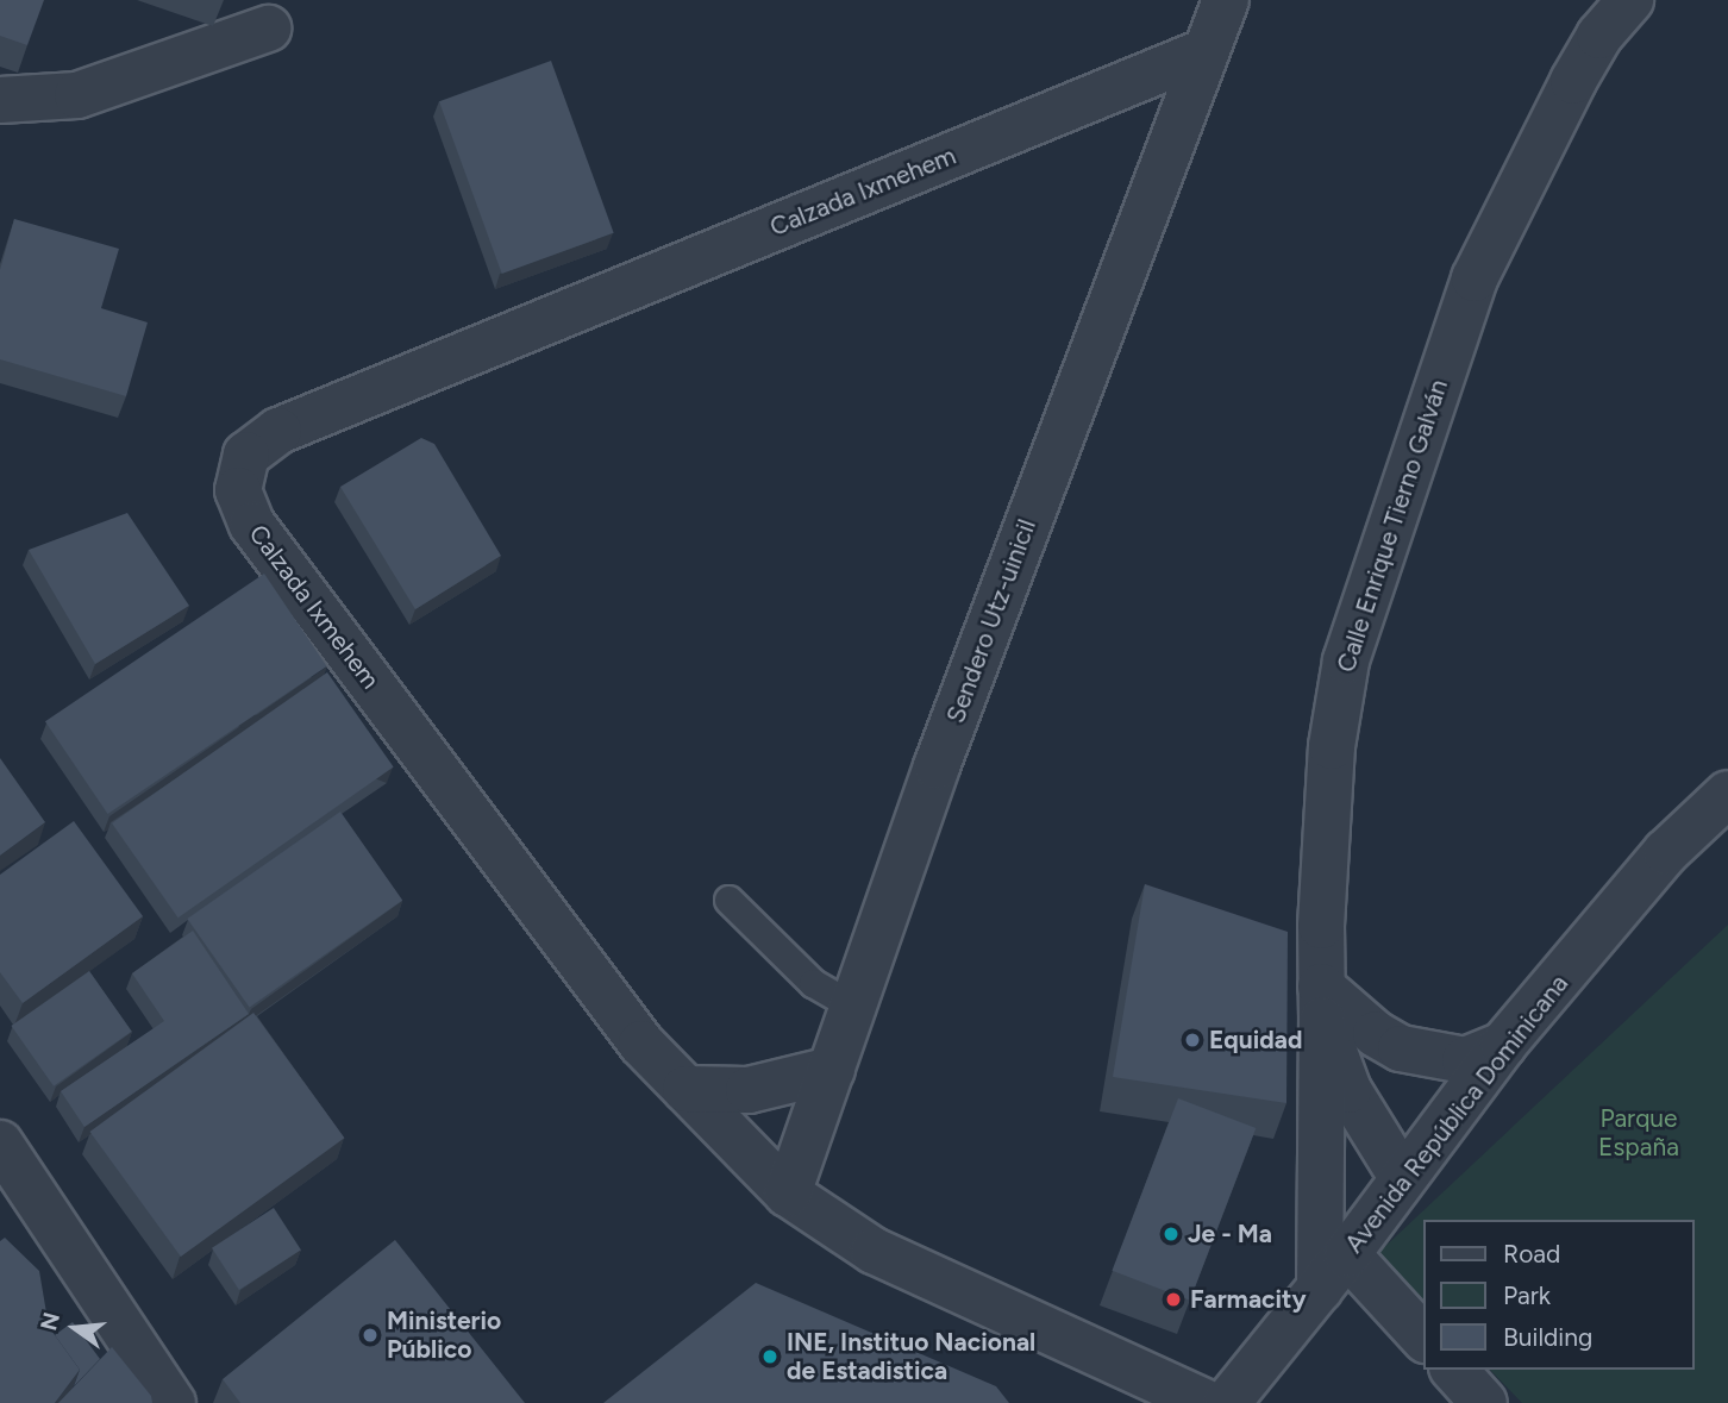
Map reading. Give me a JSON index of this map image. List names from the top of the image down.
{
  "streets": {
    "street": [
      "Calzada Ixmehem",
      "Calle Enrique Tierno Galván",
      "Sendero Utz-uinicil",
      "Avenida República Dominicana"
    ]
  },
  "crossings": [
    ["Calzada Ixmehem", "Sendero Utz-uinicil"],
    ["Calle Enrique Tierno Galván", "Avenida República Dominicana"]
  ],
  "parks": ["Parque España"],
  "places": [
    "Equidad",
    "Je - Ma",
    "Farmacity",
    "Ministerio Público",
    "INE, Instituo Nacional de Estadistica"
  ],
  "legend": ["Road", "Park", "Building"],
  "north": "left"
}
